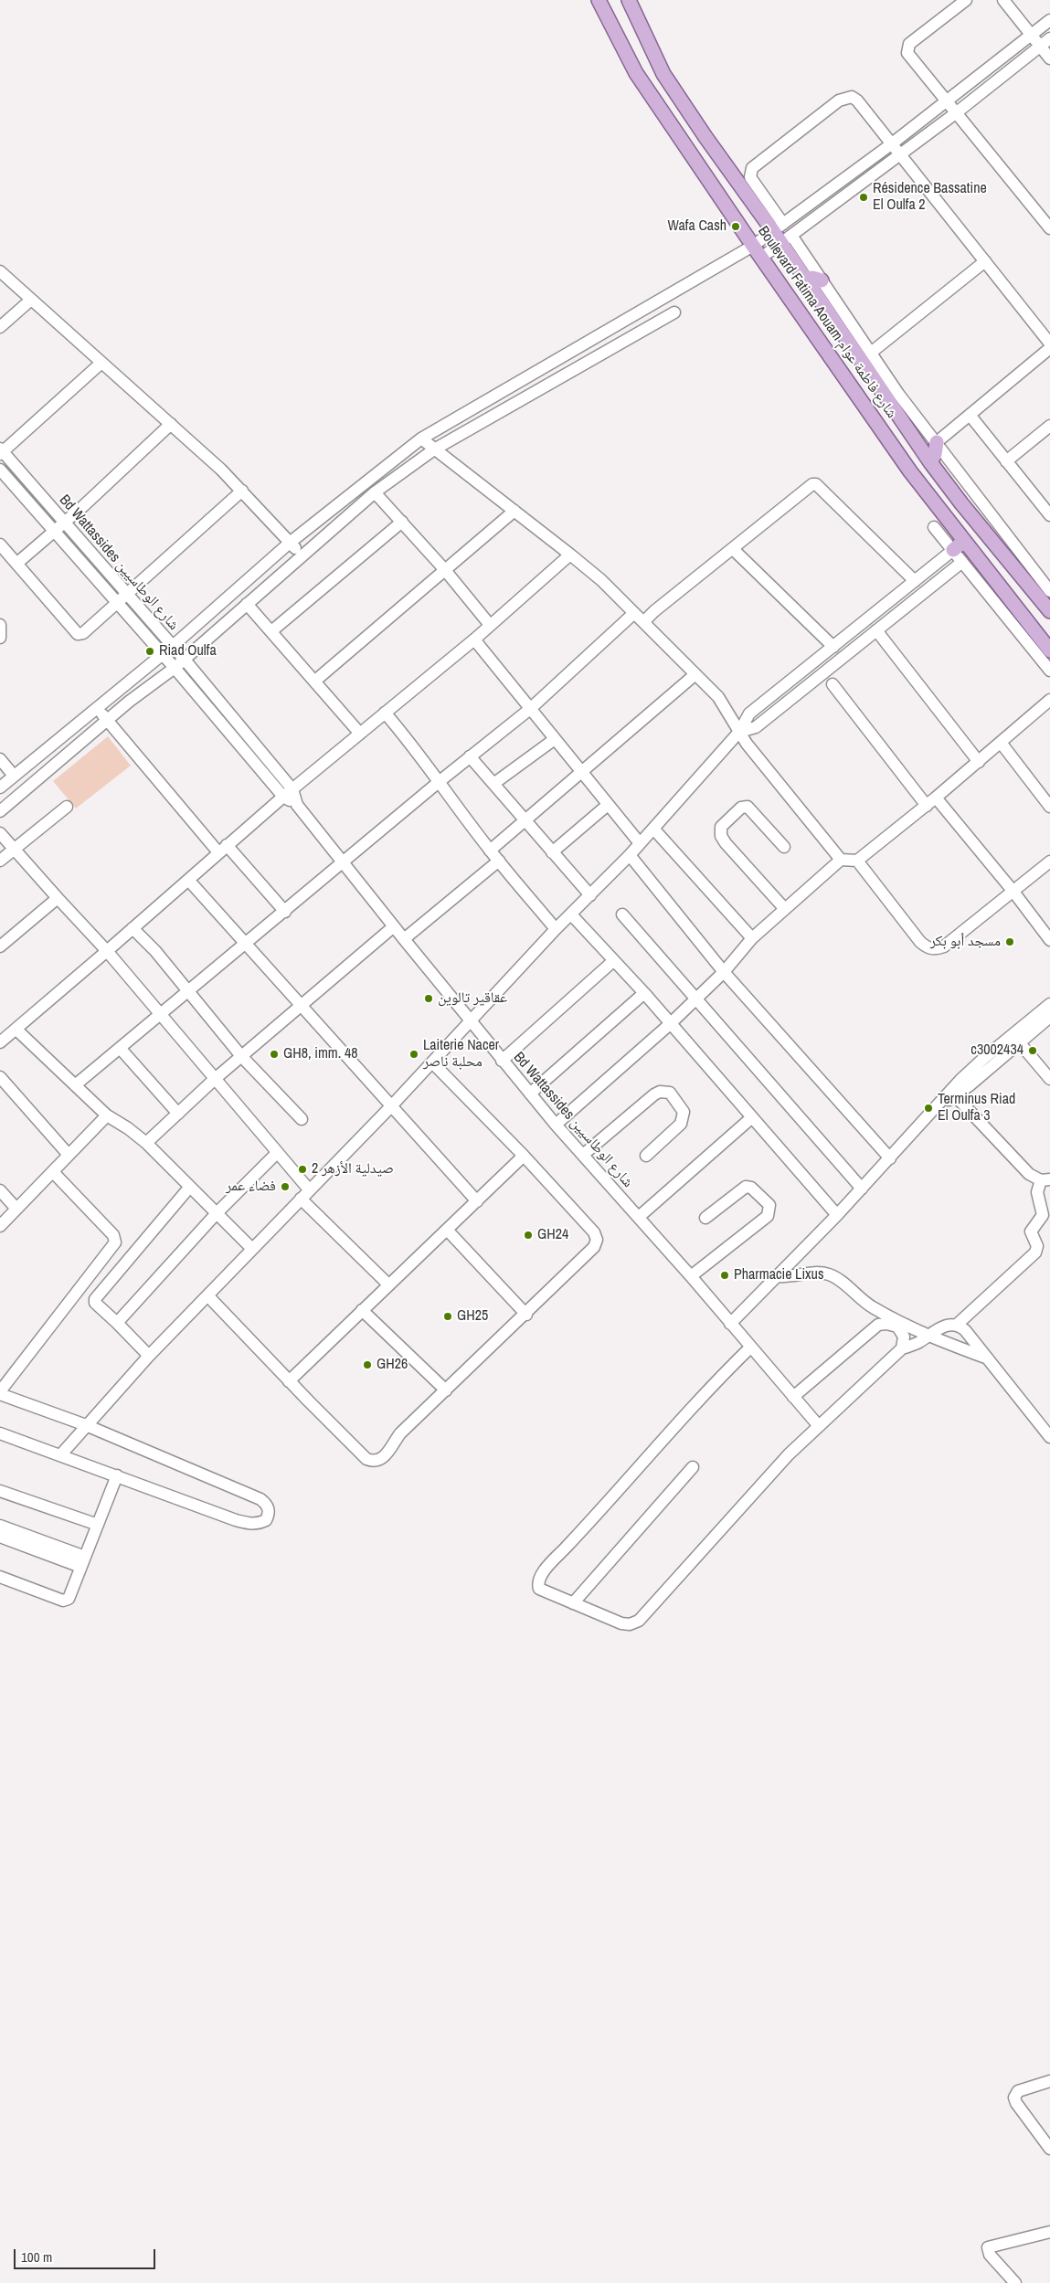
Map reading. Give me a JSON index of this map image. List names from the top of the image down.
{
  "streets": {
    "main road": ["Boulevard Fatima Aouam شارع فاطمة عوام"],
    "street": ["Bd Wattassides شارع الوطاسيين"]
  },
  "places": [
    "Résidence Bassatine El Oulfa 2",
    "Wafa Cash",
    "Riad Oulfa",
    "مسجد أبو بكر",
    "عقاقير تالوين",
    "c3002434",
    "GH8, imm. 48",
    "Laiterie Nacer محلبة ناصر",
    "Terminus Riad El Oulfa 3",
    "صيدلية الأزهر 2",
    "فضاء عمر",
    "GH24",
    "Pharmacie Lixus",
    "GH25",
    "GH26"
  ],
  "scale_bar": "100 m"
}
